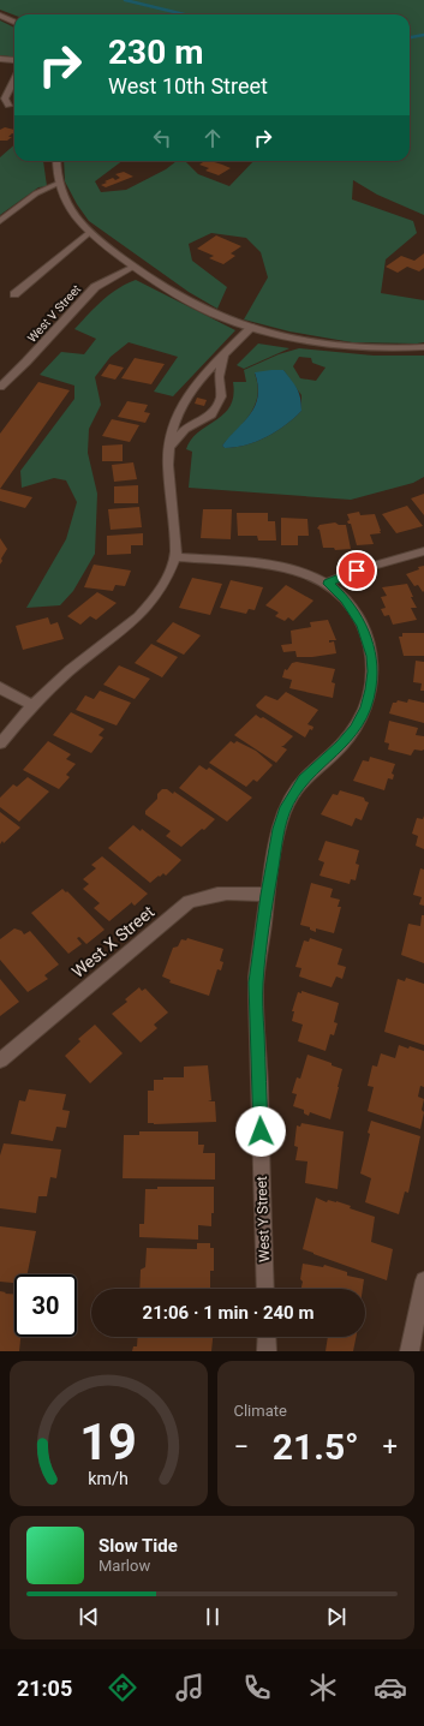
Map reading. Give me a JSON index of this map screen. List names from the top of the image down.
{
  "streets": {
    "street": ["West V Street", "West X Street", "West Y Street"]
  },
  "crossings": [
    ["West X Street", "West Y Street"]
  ],
  "page": {
    "turn": ["230 m", "West 10th Street"],
    "limit": "30",
    "trip": "21:06 · 1 min · 240 m",
    "tile": "Climate",
    "heat": ["−", "21.5°", "+"],
    "song": ["Slow Tide", "Marlow"],
    "tabs": "21:05",
    "gauge": ["19", "km/h"]
  }
}
